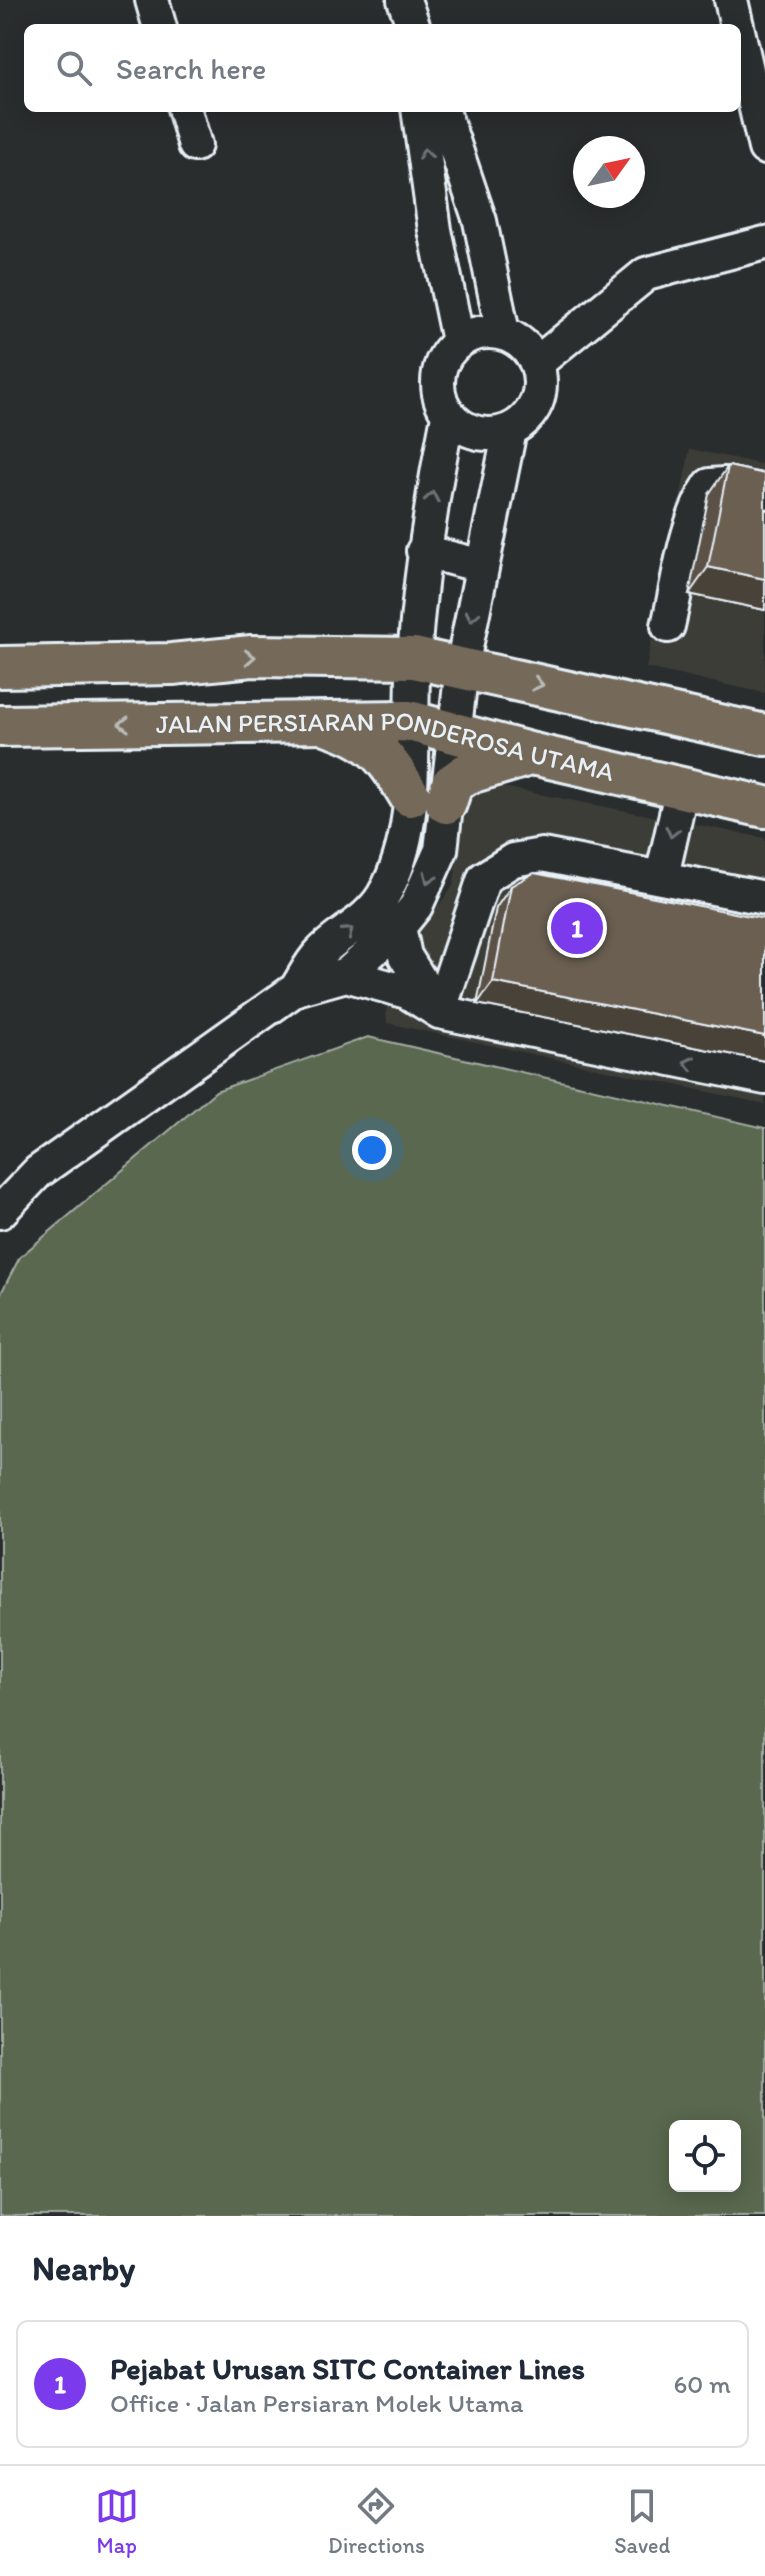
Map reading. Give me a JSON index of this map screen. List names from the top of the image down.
{
  "streets": {
    "main road": ["JALAN PERSIARAN PONDEROSA UTAMA"]
  },
  "north": "top right",
  "page": {
    "search": "Search here",
    "pins": "1",
    "heading": "Nearby",
    "list": [
      {
        "mark": "1",
        "name": "Pejabat Urusan SITC Container Lines",
        "note": "Office · Jalan Persiaran Molek Utama",
        "value": "60 m"
      }
    ],
    "nav": ["Map", "Directions", "Saved"]
  }
}
